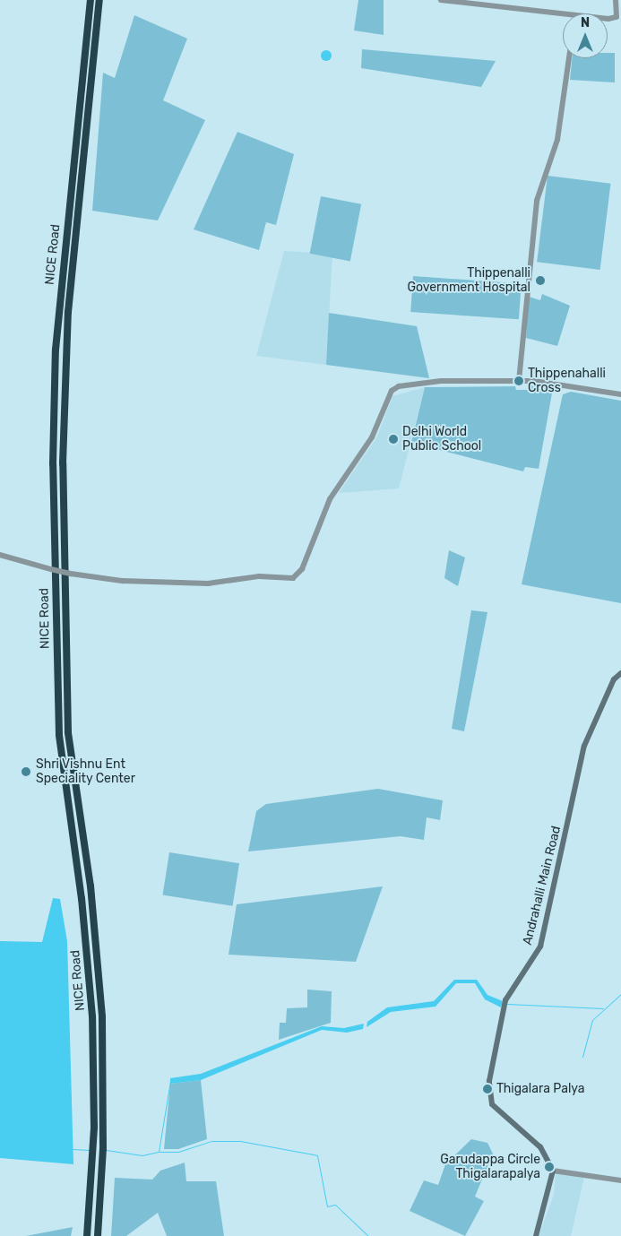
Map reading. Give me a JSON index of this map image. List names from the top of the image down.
{
  "streets": {
    "highway": ["NICE Road"],
    "main road": ["Andrahalli Main Road"]
  },
  "places": [
    "Thippenalli Government Hospital",
    "Thippenahalli Cross",
    "Delhi World Public School",
    "Shri Vishnu Ent Speciality Center",
    "Thigalara Palya",
    "Garudappa Circle Thigalarapalya"
  ],
  "north": "top"
}
